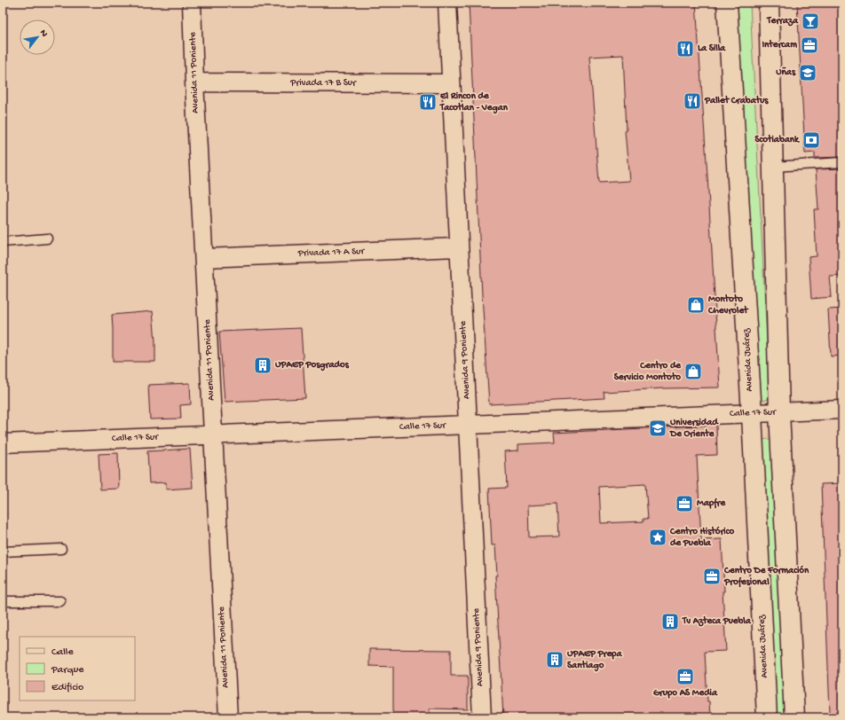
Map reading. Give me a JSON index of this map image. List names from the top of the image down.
{
  "streets": {
    "main road": ["Avenida Juárez"],
    "street": [
      "Avenida 11 Poniente",
      "Privada 17 B Sur",
      "Privada 17 A Sur",
      "Avenida 9 Poniente",
      "Calle 17 Sur"
    ]
  },
  "crossings": [
    ["Avenida 11 Poniente", "Privada 17 B Sur"],
    ["Avenida 11 Poniente", "Privada 17 A Sur"],
    ["Avenida 11 Poniente", "Calle 17 Sur"],
    ["Privada 17 B Sur", "Avenida 9 Poniente"],
    ["Privada 17 A Sur", "Avenida 9 Poniente"],
    ["Avenida 9 Poniente", "Calle 17 Sur"],
    ["Avenida Juárez", "Calle 17 Sur"]
  ],
  "places": {
    "bar": ["Terraza"],
    "office": [
      "Intercam",
      "Mapfre",
      "Centro De Formación Profesional",
      "Grupo AS Media"
    ],
    "restaurant": ["La Silla", "Pallet Crabatus", "El Rincon de Tacotlan - Vegan"],
    "school or university": ["Uñas", "Universidad De Oriente"],
    "bank": ["Scotiabank"],
    "shop": ["Montoto Chevrolet", "Centro de Servicio Montoto"],
    "building": ["UPAEP Posgrados", "Tv Azteca Puebla", "UPAEP Prepa Santiago"],
    "place": ["Centro Histórico de Puebla"]
  },
  "legend": ["Calle", "Parque", "Edificio"],
  "north": "top right"
}
